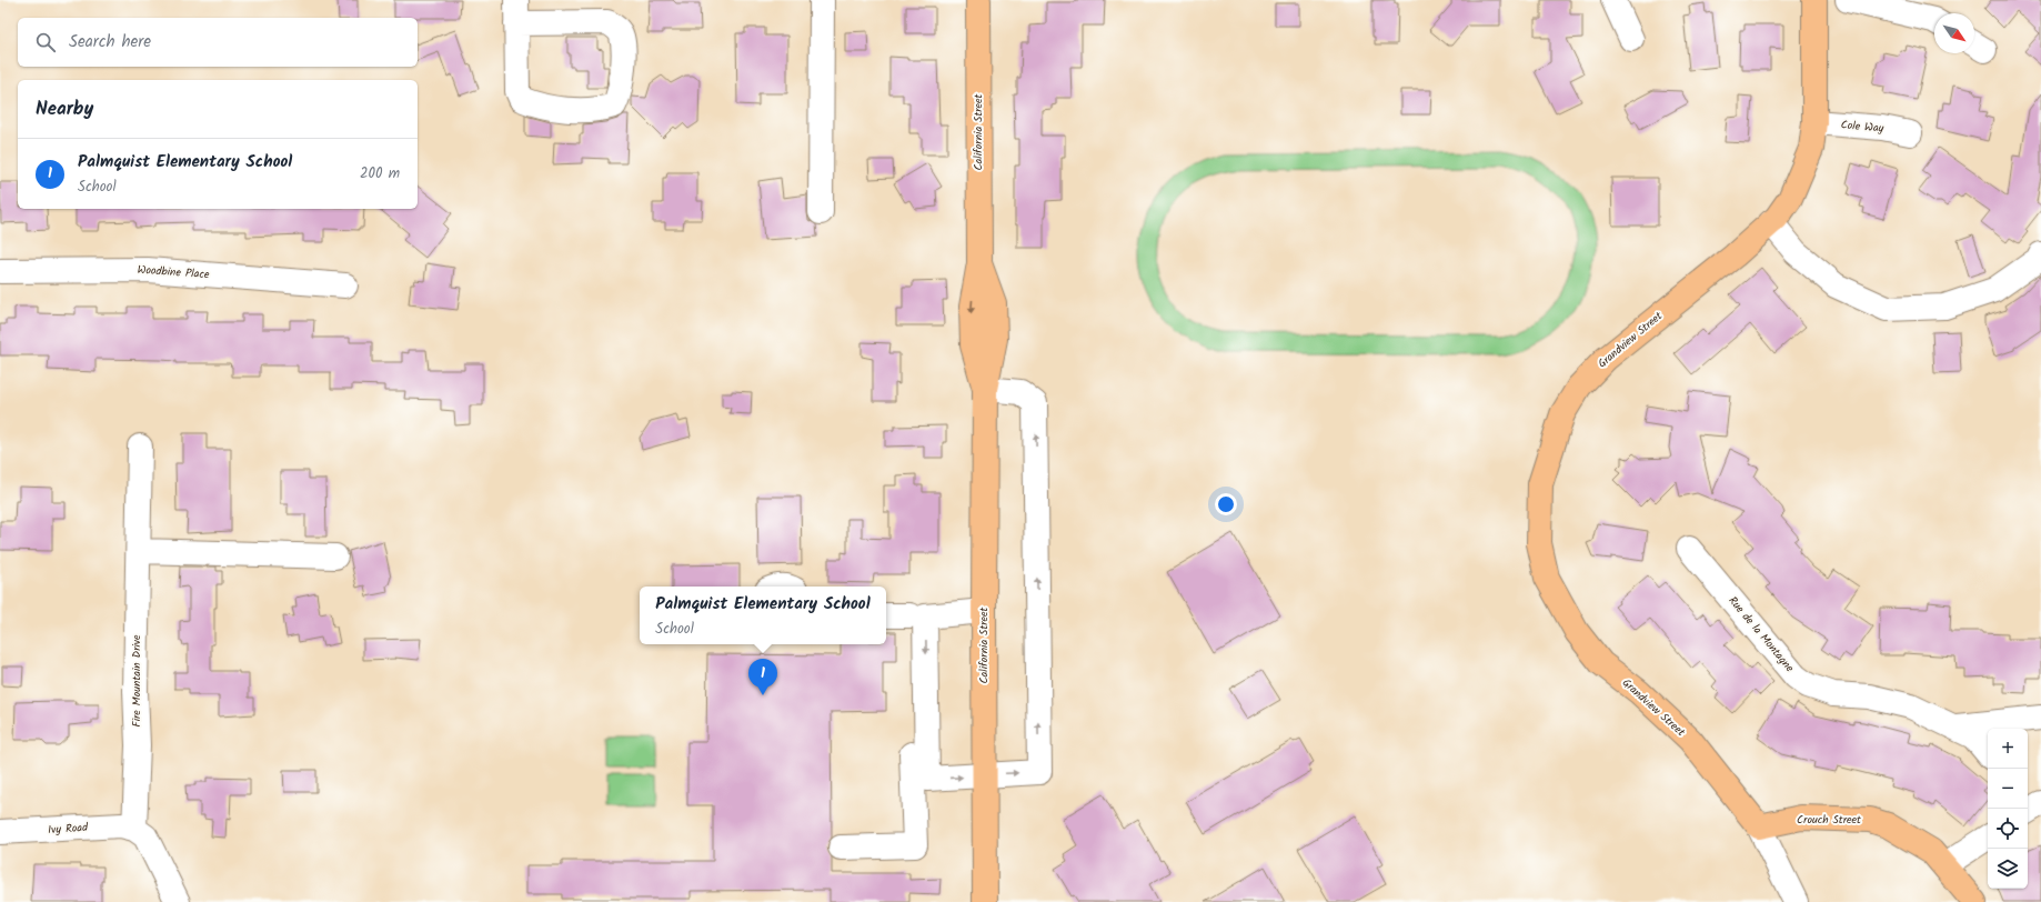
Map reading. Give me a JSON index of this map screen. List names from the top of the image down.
{
  "streets": {
    "main road": ["California Street", "Grandview Street", "Crouch Street"],
    "street": [
      "Cole Way",
      "Woodbine Place",
      "Rue de la Montagne",
      "Fire Mountain Drive",
      "Ivy Road"
    ]
  },
  "crossings": [
    ["Cole Way", "Grandview Street"],
    ["Grandview Street", "Crouch Street"],
    ["Fire Mountain Drive", "Ivy Road"]
  ],
  "north": "bottom right",
  "page": {
    "search": "Search here",
    "heading": "Nearby",
    "list": [
      {
        "mark": "1",
        "name": "Palmquist Elementary School",
        "note": "School",
        "value": "200 m"
      }
    ],
    "popup": ["Palmquist Elementary School", "School"],
    "pins": "1",
    "map_buttons": ["+", "−"]
  }
}
